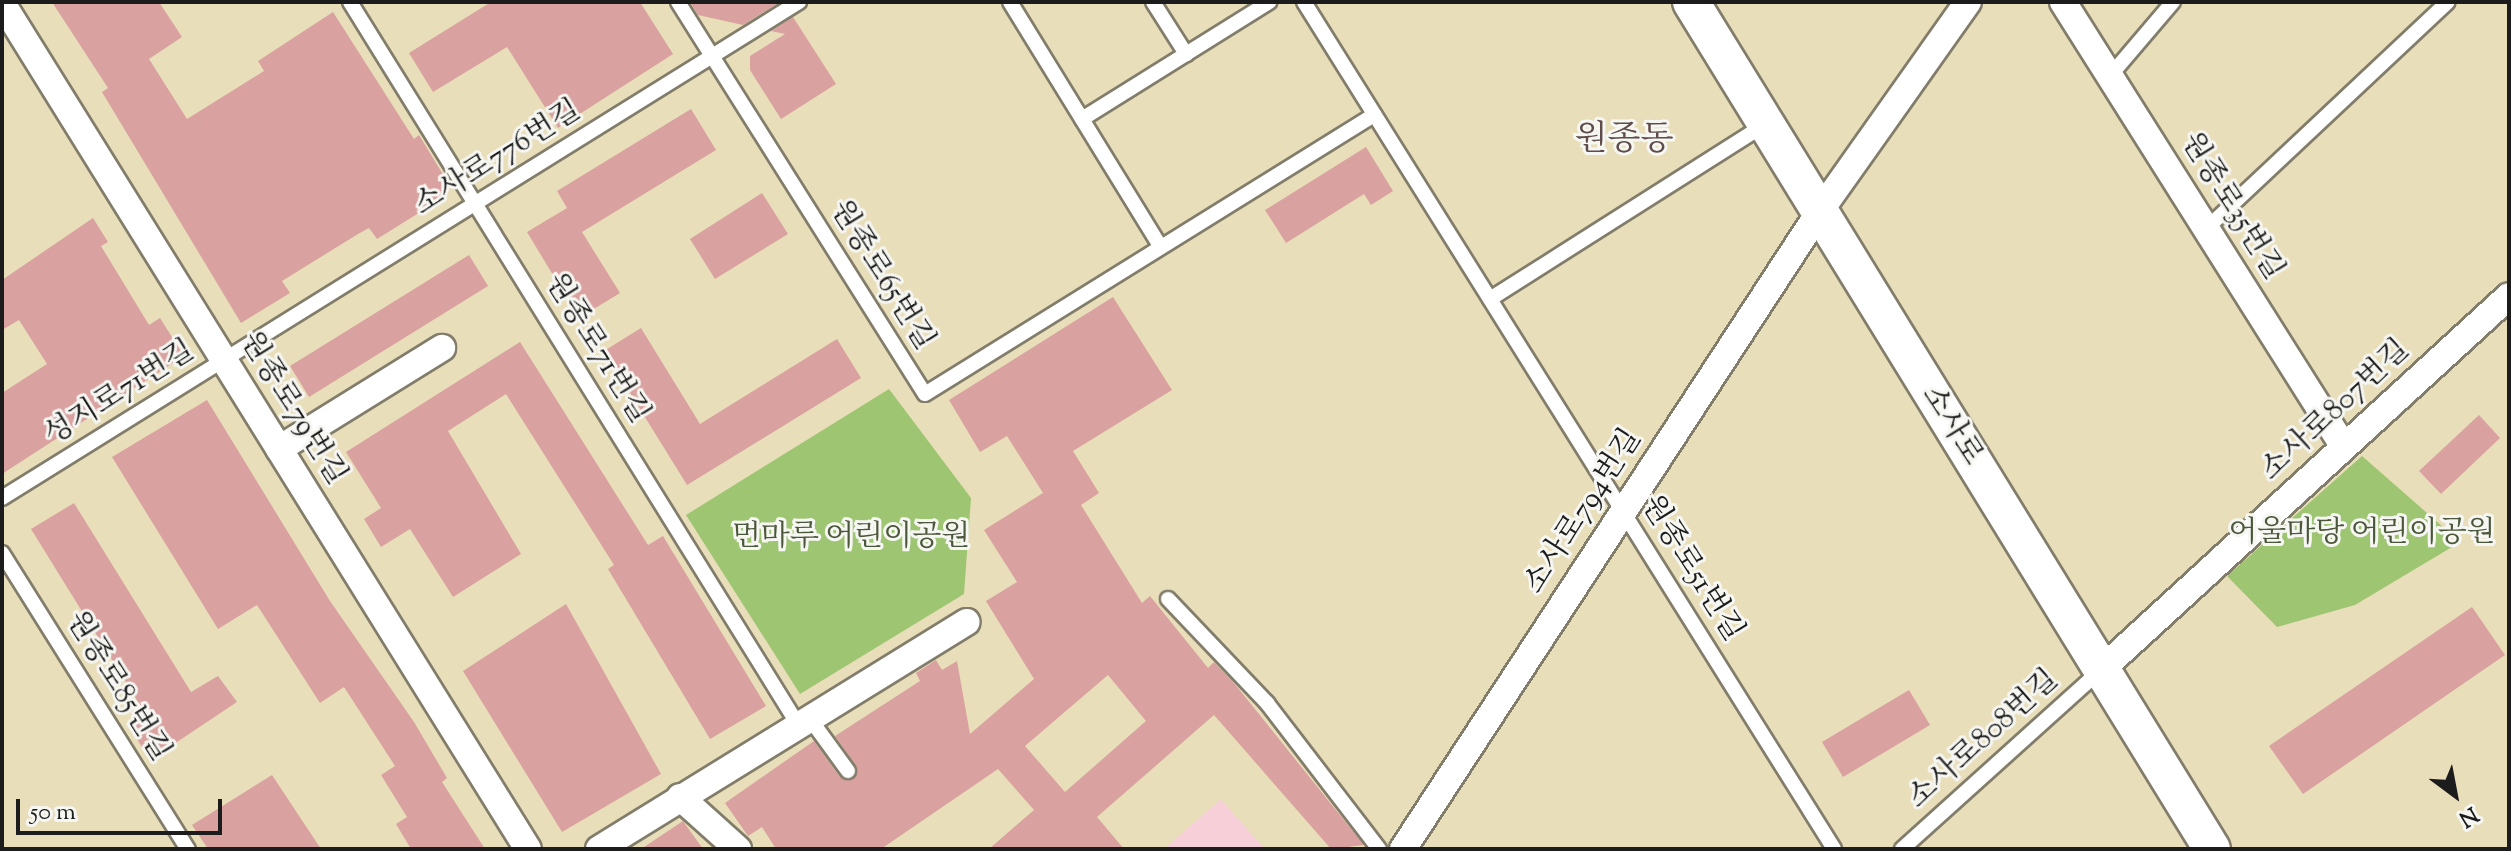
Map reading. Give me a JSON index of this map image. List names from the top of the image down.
{
  "streets": {
    "street": [
      "원종로35번길",
      "원종로79번길",
      "소사로807번길",
      "소사로",
      "소사로794번길"
    ],
    "lane": [
      "소사로776번길",
      "원종로65번길",
      "원종로71번길",
      "성지로71번길",
      "원종로51번길",
      "원종로85번길",
      "소사로808번길"
    ]
  },
  "crossings": [
    ["소사로776번길", "원종로65번길"],
    ["소사로776번길", "원종로71번길"],
    ["소사로776번길", "성지로71번길"],
    ["소사로776번길", "원종로79번길"],
    ["원종로35번길", "소사로807번길"],
    ["성지로71번길", "원종로79번길"],
    ["소사로807번길", "소사로"],
    ["소사로807번길", "소사로808번길"],
    ["소사로", "소사로794번길"],
    ["소사로", "소사로808번길"],
    ["소사로794번길", "원종로51번길"]
  ],
  "districts": ["원종동"],
  "parks": ["어울마당 어린이공원", "먼마루 어린이공원"],
  "scale_bar": "50 m",
  "north": "bottom right"
}
